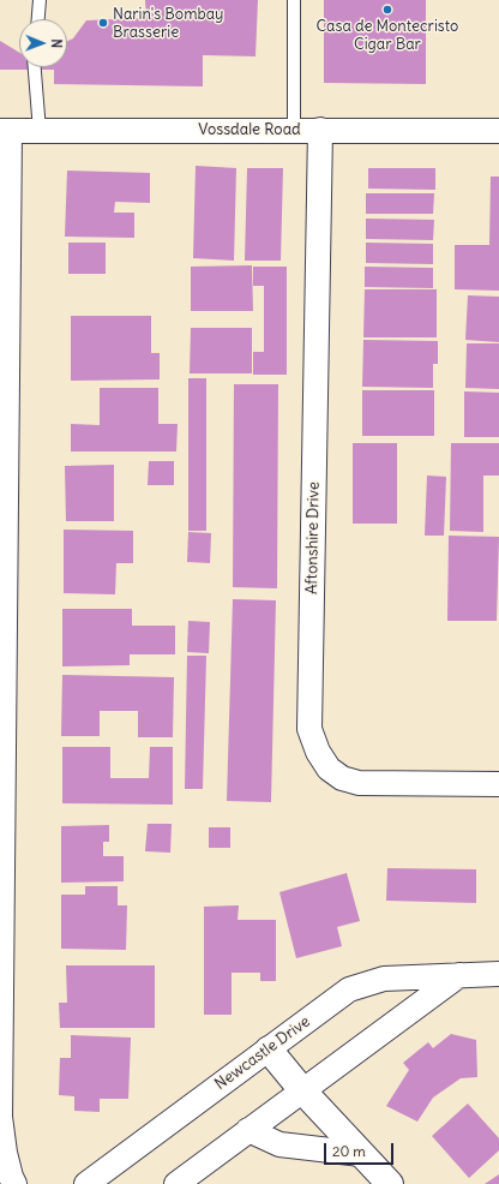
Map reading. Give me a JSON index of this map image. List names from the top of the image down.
{
  "streets": {
    "street": ["Vossdale Road", "Aftonshire Drive", "Newcastle Drive"]
  },
  "crossings": [
    ["Vossdale Road", "Aftonshire Drive"]
  ],
  "places": ["Casa de Montecristo Cigar Bar", "Narin's Bombay Brasserie"],
  "scale_bar": "20 m",
  "north": "right"
}
